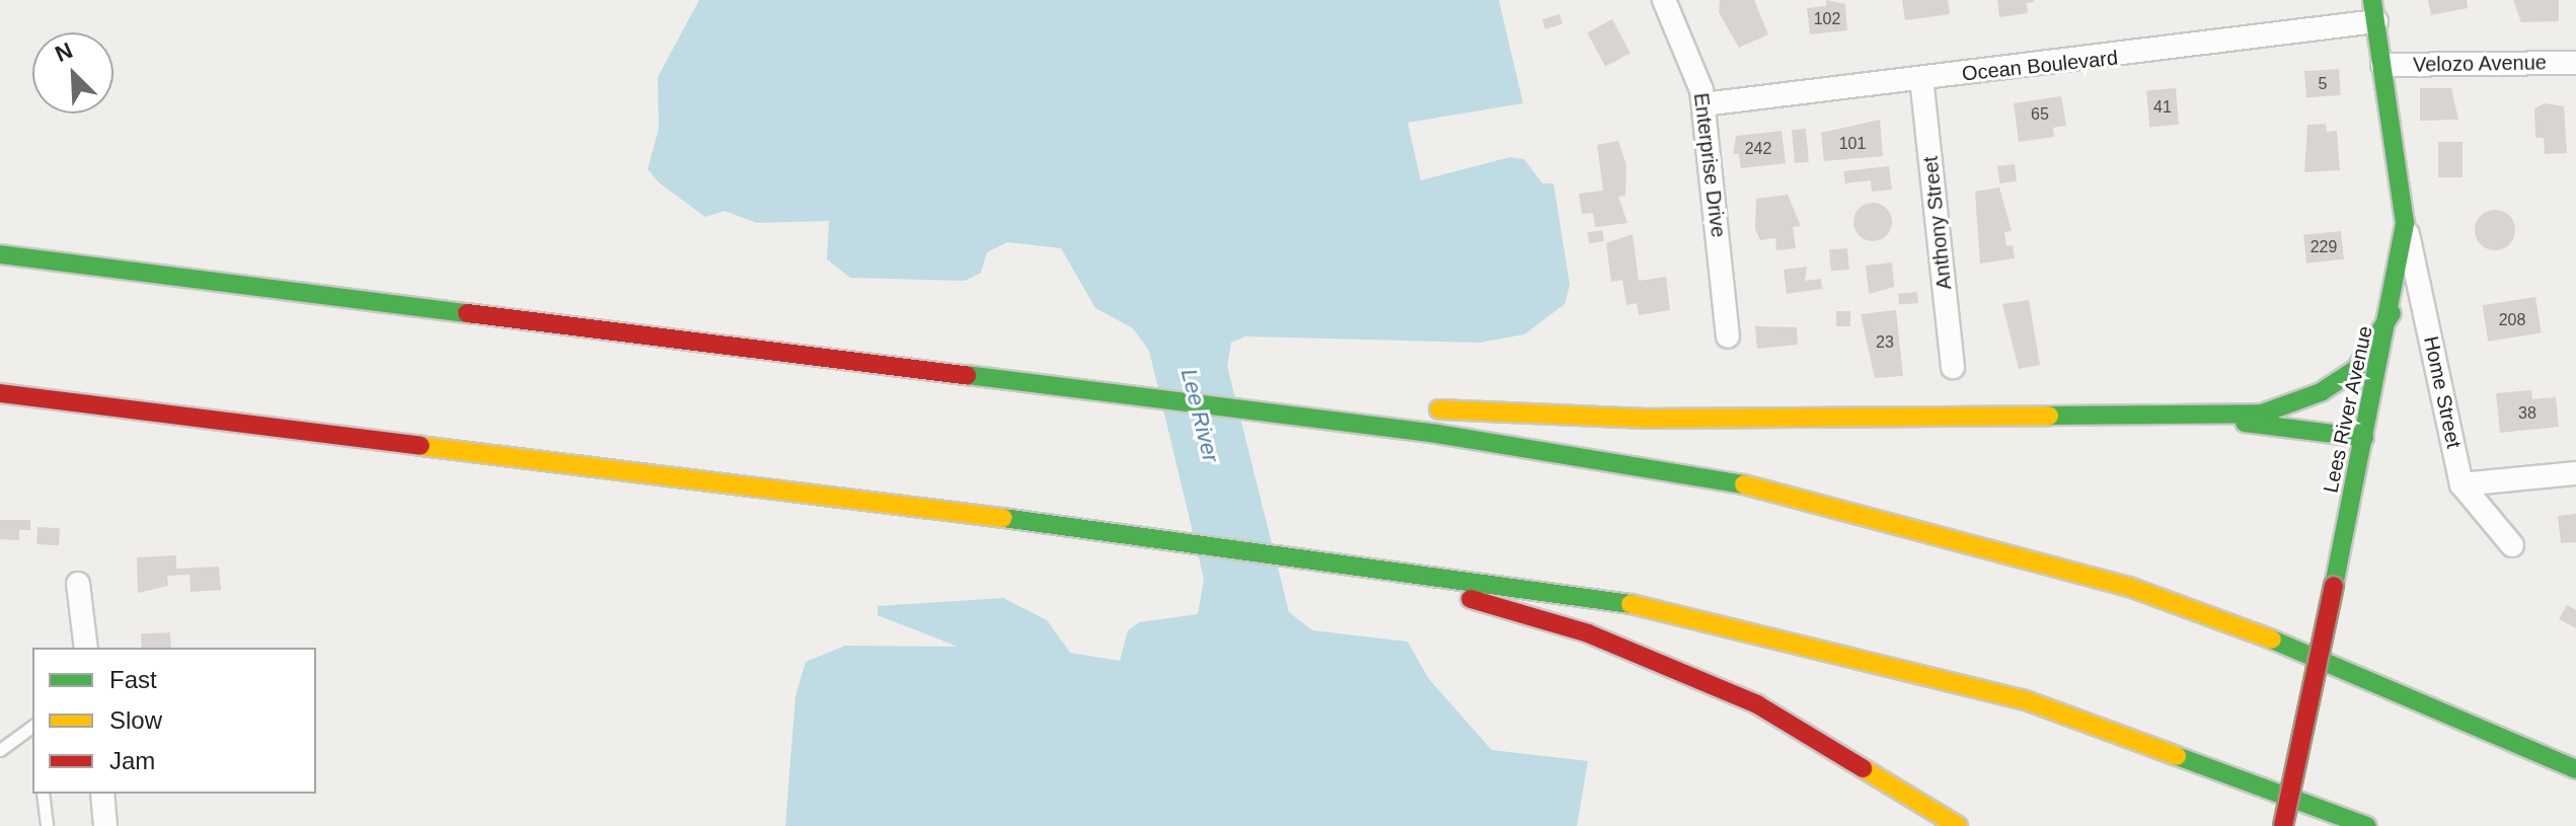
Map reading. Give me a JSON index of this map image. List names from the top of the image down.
{
  "streets": {
    "main road": ["Lees River Avenue"],
    "street": [
      "Velozo Avenue",
      "Ocean Boulevard",
      "Enterprise Drive",
      "Anthony Street",
      "Home Street"
    ]
  },
  "crossings": [
    ["Velozo Avenue", "Lees River Avenue"],
    ["Ocean Boulevard", "Enterprise Drive"],
    ["Ocean Boulevard", "Anthony Street"],
    ["Ocean Boulevard", "Lees River Avenue"],
    ["Home Street", "Lees River Avenue"]
  ],
  "water": ["Lee River"],
  "house_numbers": [
    "102",
    "5",
    "41",
    "65",
    "101",
    "242",
    "229",
    "208",
    "23",
    "38"
  ],
  "legend": ["Fast", "Slow", "Jam"],
  "north": "top left"
}
